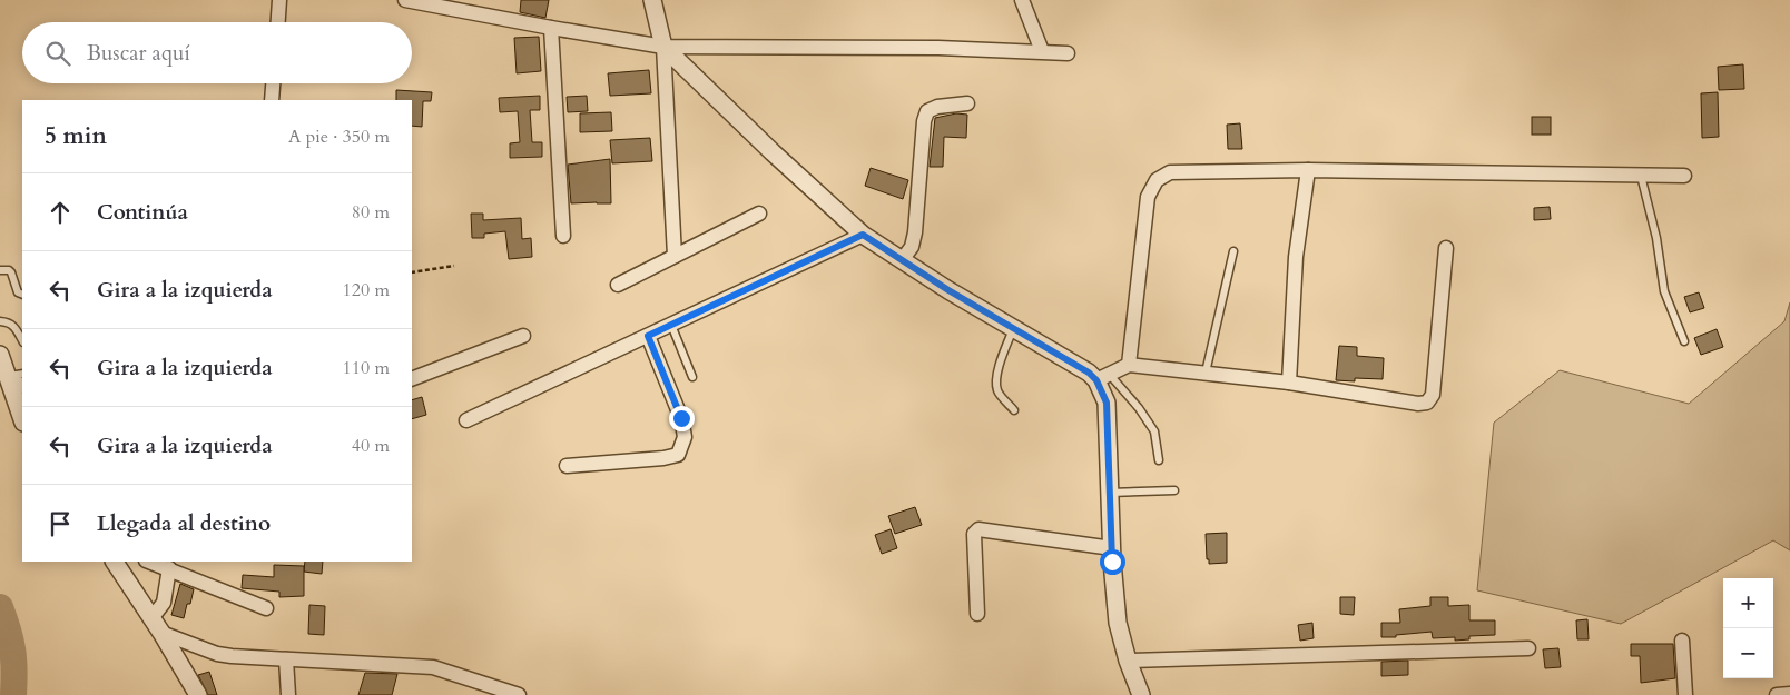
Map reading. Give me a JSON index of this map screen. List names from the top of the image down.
{
  "page": {
    "search": "Buscar aquí",
    "heading": ["5 min", "A pie · 350 m"],
    "list": [
      ["Continúa", "80 m"],
      ["Gira a la izquierda", "120 m"],
      ["Gira a la izquierda", "110 m"],
      ["Gira a la izquierda", "40 m"],
      "Llegada al destino"
    ],
    "map_buttons": ["+", "−"]
  }
}
